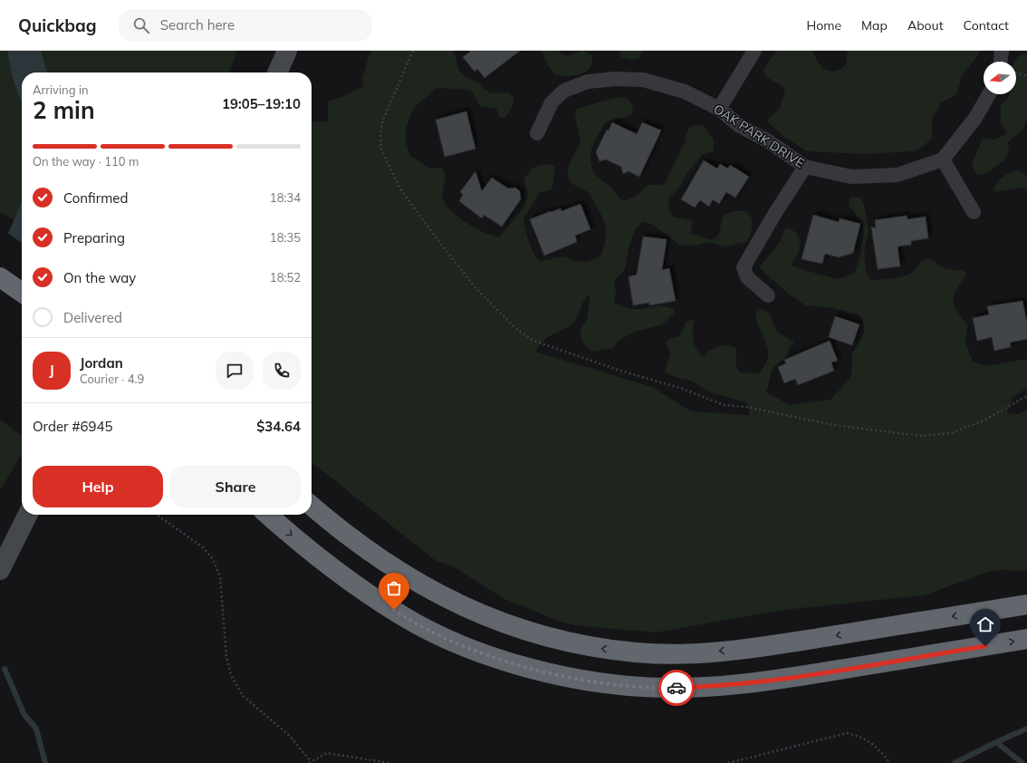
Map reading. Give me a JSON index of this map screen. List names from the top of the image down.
{
  "streets": {
    "street": ["OAK PARK DRIVE"]
  },
  "north": "left",
  "page": {
    "header": "Quickbag",
    "search": "Search here",
    "nav": [
      "Home",
      "Map",
      "About",
      "Contact"
    ],
    "heading": ["2 min", "Arriving in", "19:05–19:10"],
    "panel": [
      "Jordan",
      "Courier · 4.9",
      "Order #6945",
      "$34.64"
    ],
    "bar": "On the way · 110 m",
    "list": [
      ["Confirmed", "18:34"],
      ["Preparing", "18:35"],
      ["On the way", "18:52"],
      "Delivered"
    ],
    "round": "J",
    "buttons": ["Help", "Share"]
  }
}
